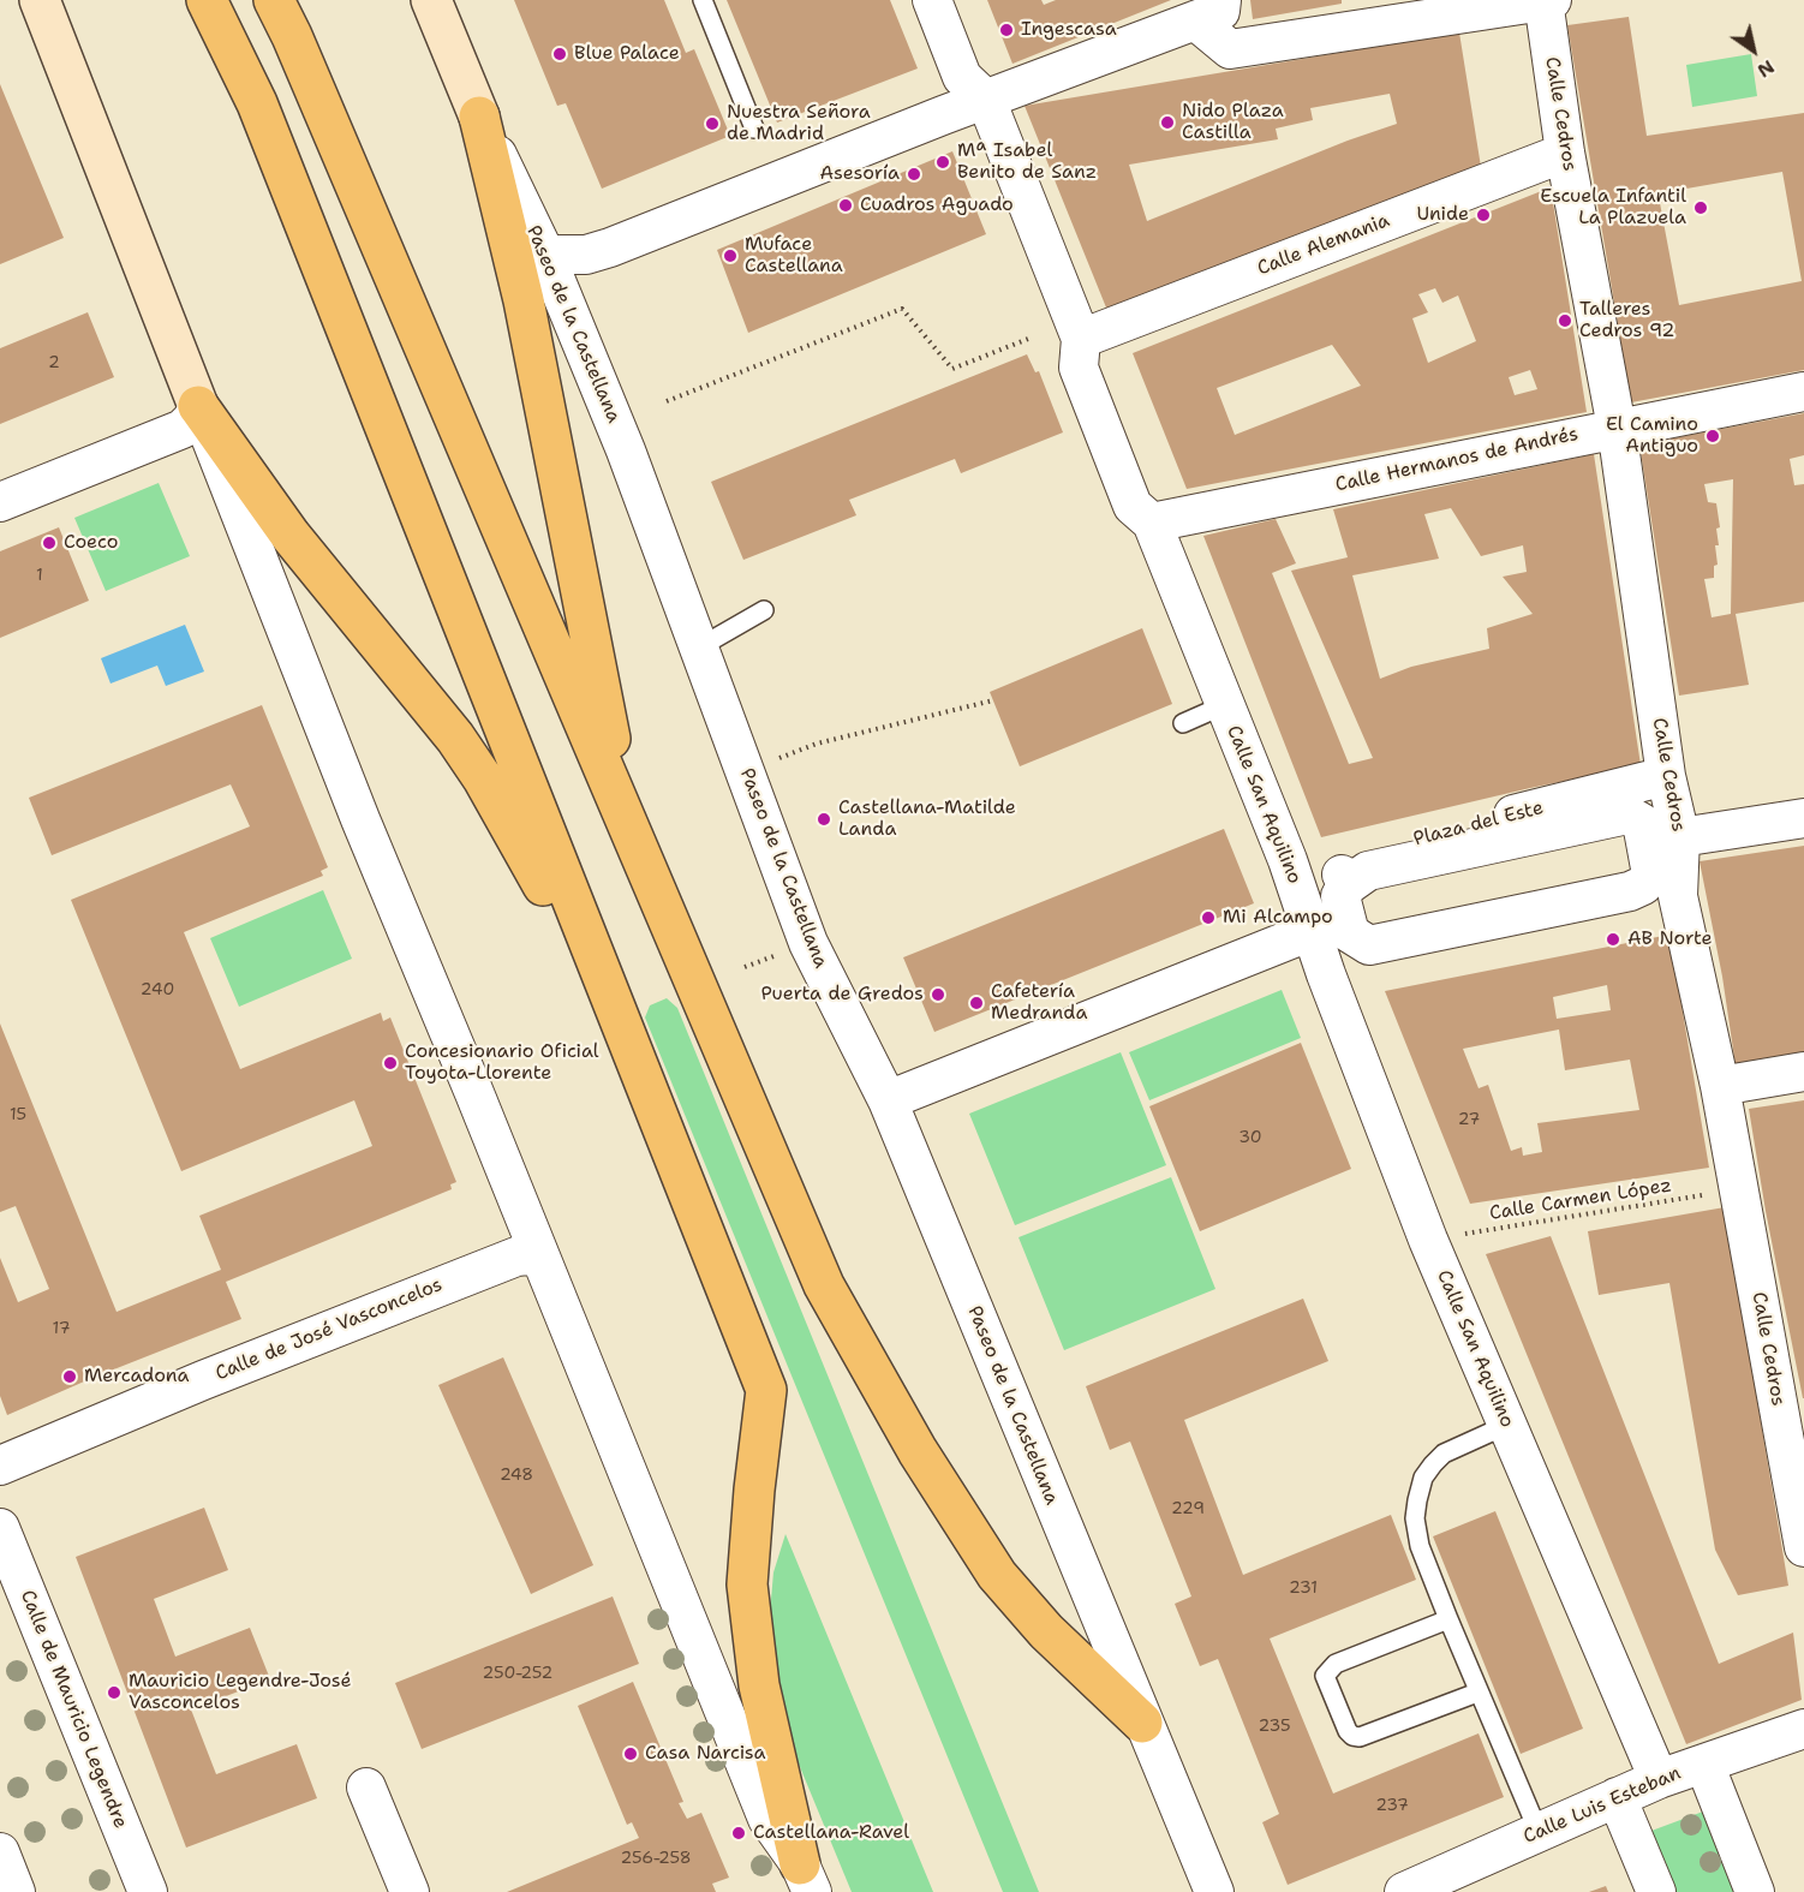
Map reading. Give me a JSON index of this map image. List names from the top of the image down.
{
  "streets": {
    "main road": ["Paseo de la Castellana"],
    "street": [
      "Calle Cedros",
      "Calle Alemania",
      "Calle Hermanos de Andrés",
      "Calle San Aquilino",
      "Plaza del Este",
      "Calle de José Vasconcelos",
      "Calle de Mauricio Legendre",
      "Calle Luis Esteban"
    ],
    "path": ["Calle Carmen López"]
  },
  "crossings": [
    ["Calle Cedros", "Calle Alemania"],
    ["Calle Cedros", "Calle Hermanos de Andrés"],
    ["Calle Cedros", "Plaza del Este"],
    ["Calle Cedros", "Calle Carmen López"],
    ["Calle Alemania", "Calle San Aquilino"],
    ["Calle Hermanos de Andrés", "Calle San Aquilino"],
    ["Calle San Aquilino", "Plaza del Este"],
    ["Calle San Aquilino", "Calle Carmen López"],
    ["Calle San Aquilino", "Calle Luis Esteban"]
  ],
  "places": [
    "Ingescasa",
    "Blue Palace",
    "Nido Plaza Castilla",
    "Nuestra Señora de Madrid",
    "Mª Isabel Benito de Sanz",
    "Asesoría",
    "Cuadros Aguado",
    "Escuela Infantil La Plazuela",
    "Unide",
    "Muface Castellana",
    "Talleres Cedros 92",
    "El Camino Antiguo",
    "Coeco",
    "Castellana-Matilde Landa",
    "Mi Alcampo",
    "AB Norte",
    "Puerta de Gredos",
    "Cafetería Medranda",
    "Concesionario Oficial Toyota-Llorente",
    "Mercadona",
    "Mauricio Legendre-José Vasconcelos",
    "Casa Narcisa",
    "Castellana-Ravel"
  ],
  "house_numbers": [
    "2",
    "1",
    "240",
    "15",
    "27",
    "30",
    "17",
    "248",
    "229",
    "231",
    "250-252",
    "235",
    "237",
    "256-258"
  ],
  "north": "bottom right"
}
